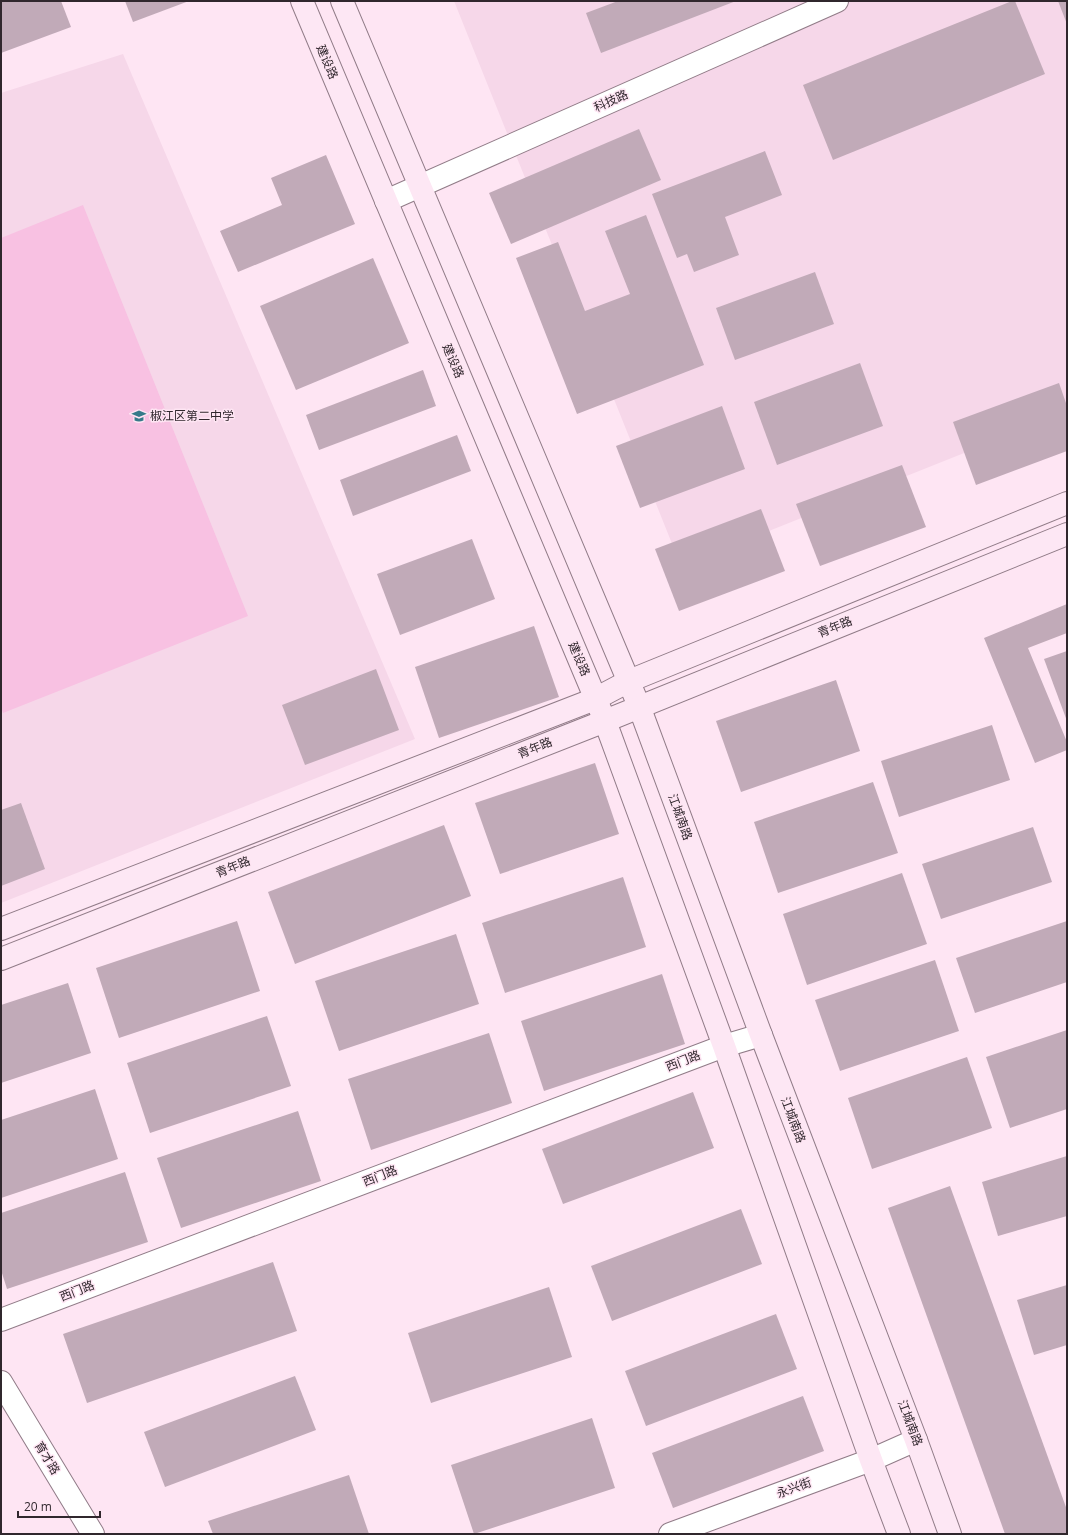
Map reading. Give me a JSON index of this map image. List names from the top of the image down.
{
  "streets": {
    "main road": ["建设路", "青年路", "江城南路"],
    "street": [
      "科技路",
      "西门路",
      "育才路",
      "永兴街"
    ]
  },
  "crossings": [
    ["建设路", "科技路"],
    ["建设路", "青年路"],
    ["青年路", "江城南路"],
    ["江城南路", "西门路"],
    ["江城南路", "永兴街"]
  ],
  "places": {
    "school or university": ["椒江区第二中学"]
  },
  "scale_bar": "20 m"
}
